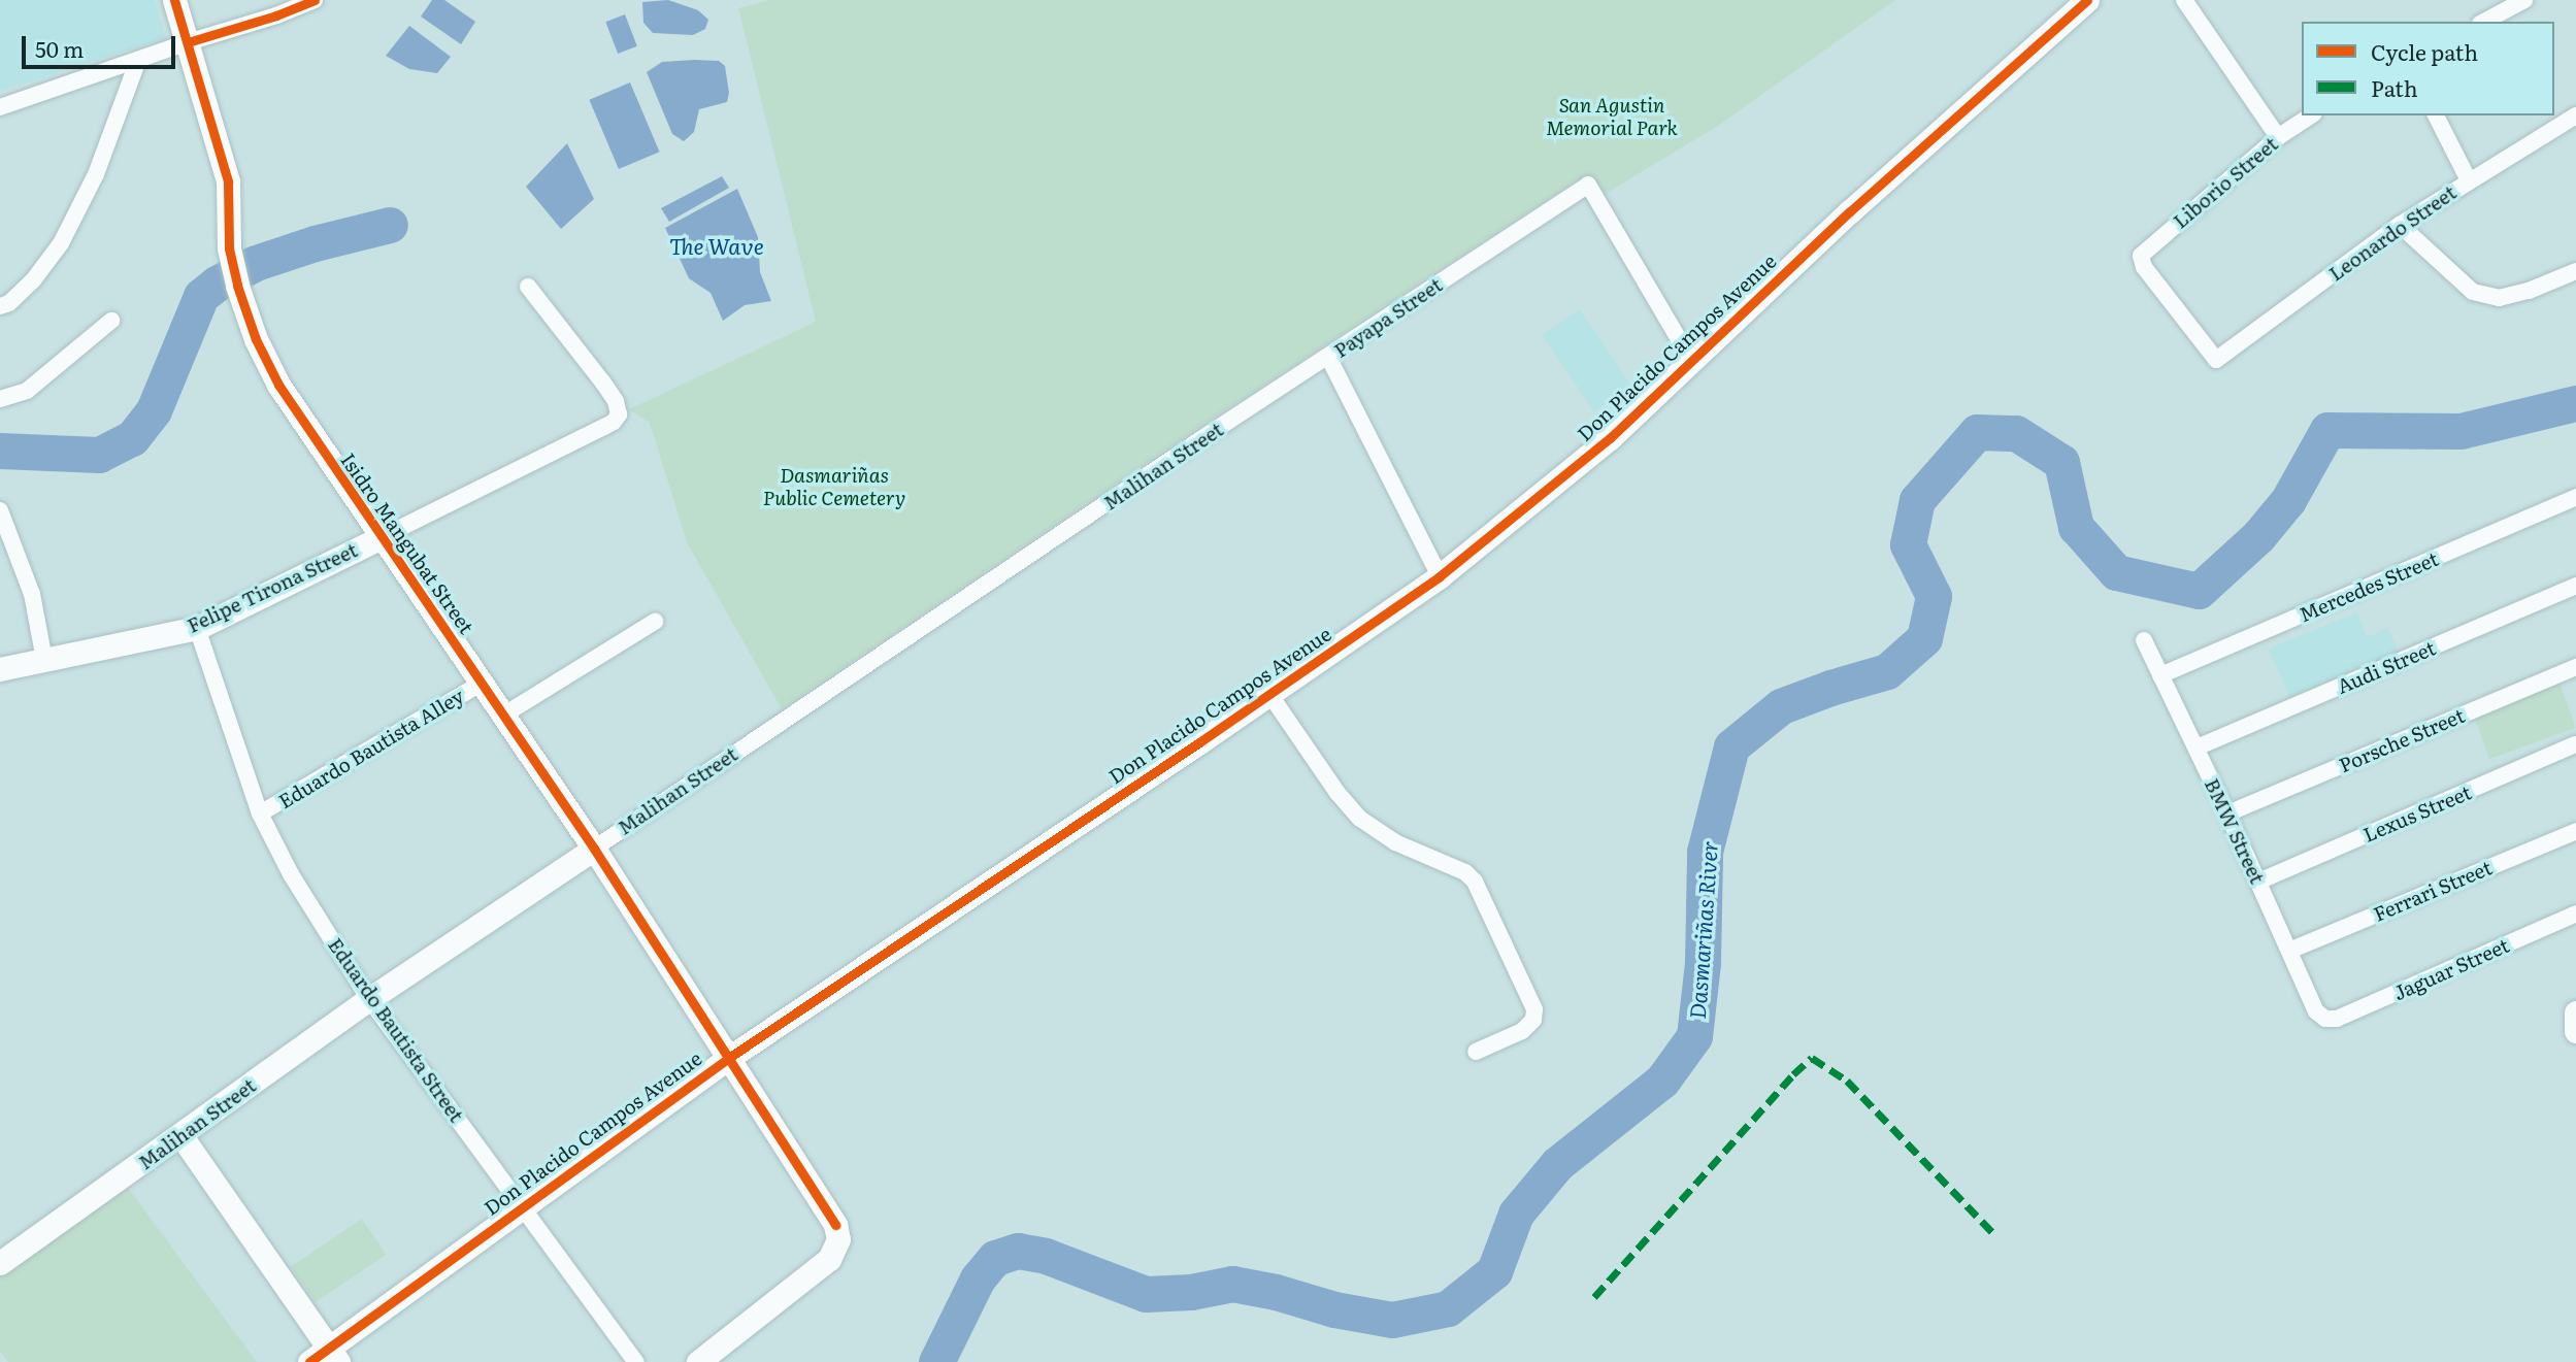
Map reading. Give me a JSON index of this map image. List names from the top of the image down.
{
  "streets": {
    "street": [
      "Liborio Street",
      "Leonardo Street",
      "Payapa Street",
      "Don Placido Campos Avenue",
      "Malihan Street",
      "Isidro Mangubat Street",
      "Mercedes Street",
      "Felipe Tirona Street",
      "Audi Street",
      "Porsche Street",
      "Eduardo Bautista Alley",
      "Lexus Street",
      "BMW Street",
      "Ferrari Street",
      "Jaguar Street",
      "Eduardo Bautista Street"
    ]
  },
  "crossings": [
    ["Liborio Street", "Leonardo Street"],
    ["Payapa Street", "Don Placido Campos Avenue"],
    ["Payapa Street", "Malihan Street"],
    ["Don Placido Campos Avenue", "Isidro Mangubat Street"],
    ["Don Placido Campos Avenue", "Eduardo Bautista Street"],
    ["Malihan Street", "Isidro Mangubat Street"],
    ["Malihan Street", "Eduardo Bautista Street"],
    ["Isidro Mangubat Street", "Felipe Tirona Street"],
    ["Isidro Mangubat Street", "Eduardo Bautista Alley"],
    ["Mercedes Street", "BMW Street"],
    ["Felipe Tirona Street", "Eduardo Bautista Street"],
    ["Audi Street", "BMW Street"],
    ["Porsche Street", "BMW Street"],
    ["Eduardo Bautista Alley", "Eduardo Bautista Street"],
    ["Lexus Street", "BMW Street"],
    ["BMW Street", "Ferrari Street"],
    ["BMW Street", "Jaguar Street"]
  ],
  "water": ["The Wave", "Dasmariñas River"],
  "parks": ["San Agustin Memorial Park", "Dasmariñas Public Cemetery"],
  "legend": ["Cycle path", "Path"],
  "scale_bar": "50 m"
}
